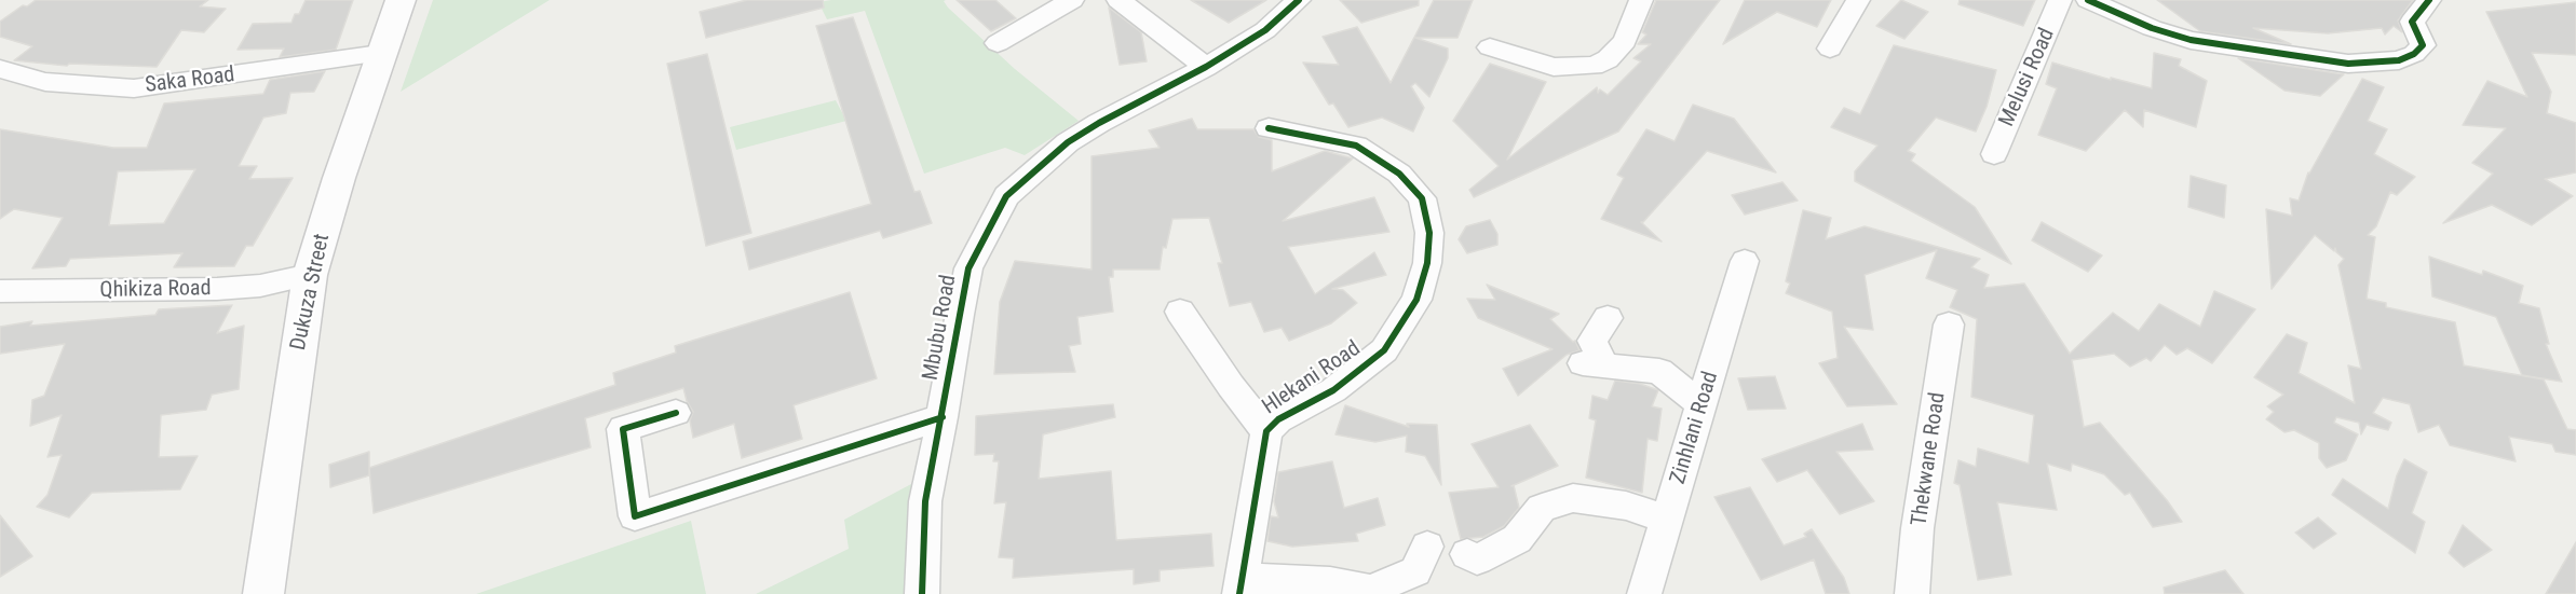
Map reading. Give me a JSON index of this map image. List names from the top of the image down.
{
  "streets": {
    "main road": ["Dukuza Street"],
    "street": [
      "Melusi Road",
      "Saka Road",
      "Qhikiza Road",
      "Mbubu Road",
      "Hlekani Road",
      "Zinhlani Road",
      "Thekwane Road"
    ]
  },
  "crossings": [
    ["Saka Road", "Dukuza Street"],
    ["Qhikiza Road", "Dukuza Street"]
  ]
}
